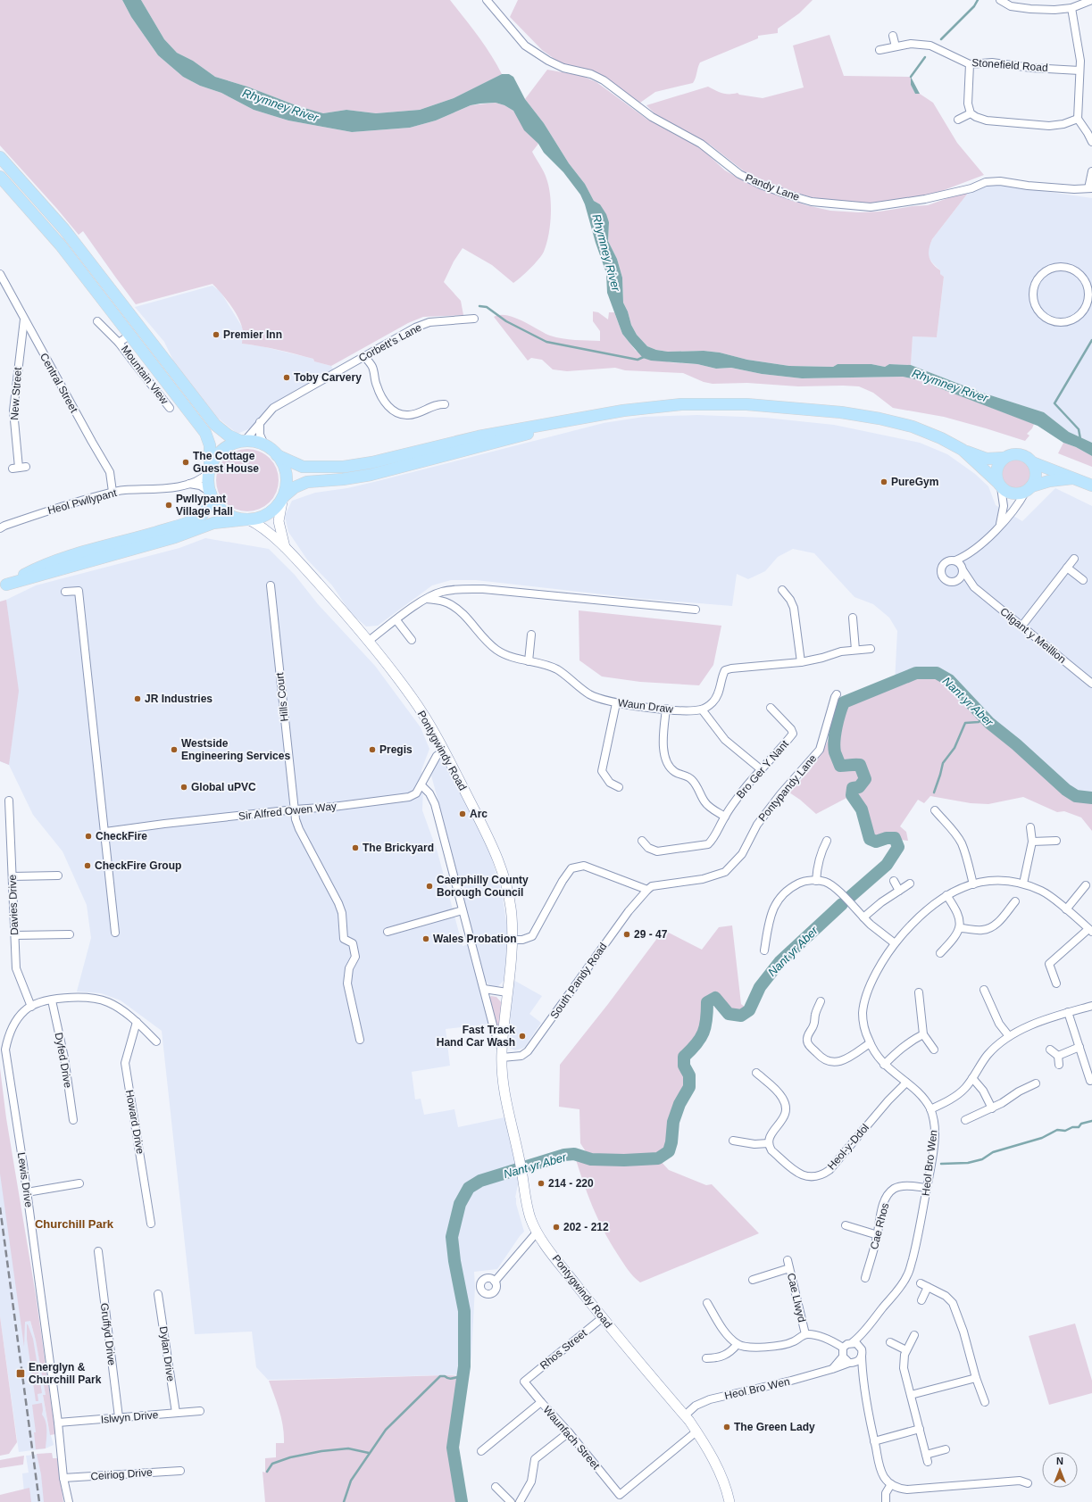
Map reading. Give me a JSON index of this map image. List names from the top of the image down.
{
  "streets": {
    "main road": ["Pontygwindy Road"],
    "street": [
      "Stonefield Road",
      "Pandy Lane",
      "Corbett's Lane",
      "Mountain View",
      "Central Street",
      "New Street",
      "Heol Pwllypant",
      "Cilgant y Meillion",
      "Hills Court",
      "Waun Draw",
      "Bro Ger Y Nant",
      "Pontypandy Lane",
      "Sir Alfred Owen Way",
      "Davies Drive",
      "South Pandy Road",
      "Dyfed Drive",
      "Howard Drive",
      "Heol-y-Ddol",
      "Heol Bro Wen",
      "Lewis Drive",
      "Cae Rhos",
      "Cae Llwyd",
      "Gruffyd Drive",
      "Rhos Street",
      "Dylan Drive",
      "Islwyn Drive",
      "Waunfach Street",
      "Ceiriog Drive"
    ]
  },
  "crossings": [
    ["Corbett's Lane", "Heol Pwllypant"],
    ["Corbett's Lane", "Pontygwindy Road"],
    ["Central Street", "New Street"],
    ["Central Street", "Heol Pwllypant"],
    ["Heol Pwllypant", "Pontygwindy Road"],
    ["Hills Court", "Sir Alfred Owen Way"],
    ["Pontygwindy Road", "Sir Alfred Owen Way"],
    ["Pontygwindy Road", "South Pandy Road"],
    ["Pontygwindy Road", "Heol Bro Wen"],
    ["Pontygwindy Road", "Rhos Street"],
    ["Pontygwindy Road", "Waunfach Street"],
    ["Pontypandy Lane", "South Pandy Road"],
    ["Davies Drive", "Lewis Drive"],
    ["Dyfed Drive", "Lewis Drive"],
    ["Howard Drive", "Lewis Drive"],
    ["Heol-y-Ddol", "Heol Bro Wen"],
    ["Heol Bro Wen", "Cae Rhos"],
    ["Lewis Drive", "Islwyn Drive"],
    ["Lewis Drive", "Ceiriog Drive"],
    ["Gruffyd Drive", "Islwyn Drive"],
    ["Rhos Street", "Waunfach Street"],
    ["Dylan Drive", "Islwyn Drive"]
  ],
  "districts": ["Churchill Park"],
  "water": ["Rhymney River", "Nant yr Aber"],
  "places": {
    "other": [
      "Premier Inn",
      "Toby Carvery",
      "The Cottage Guest House",
      "PureGym",
      "Pwllypant Village Hall",
      "JR Industries",
      "Westside Engineering Services",
      "Pregis",
      "Global uPVC",
      "Arc",
      "CheckFire",
      "The Brickyard",
      "CheckFire Group",
      "Caerphilly County Borough Council",
      "29 - 47",
      "Wales Probation",
      "Fast Track Hand Car Wash",
      "214 - 220",
      "202 - 212",
      "The Green Lady"
    ],
    "transit": ["Energlyn & Churchill Park"]
  },
  "north": "top"
}
